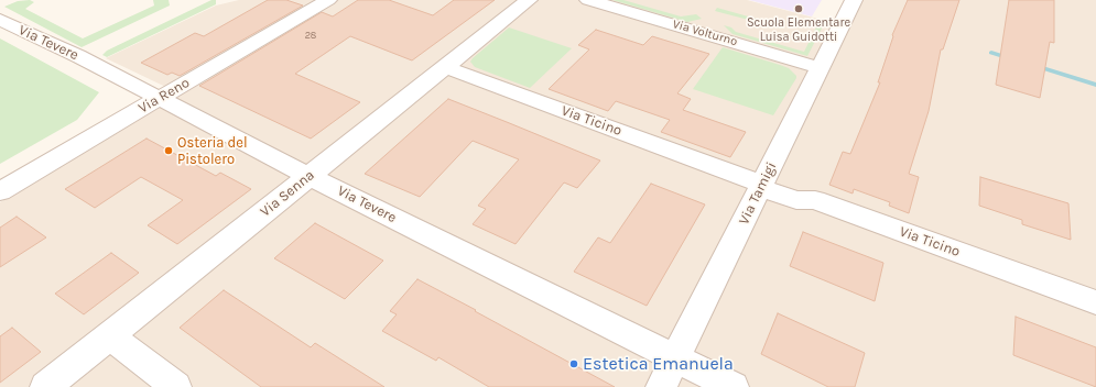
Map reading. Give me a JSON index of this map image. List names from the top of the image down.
{
  "streets": {
    "street": [
      "Via Volturno",
      "Via Tevere",
      "Via Reno",
      "Via Ticino",
      "Via Senna",
      "Via Tamigi"
    ]
  },
  "crossings": [
    ["Via Volturno", "Via Tamigi"],
    ["Via Tevere", "Via Reno"],
    ["Via Tevere", "Via Senna"],
    ["Via Tevere", "Via Tamigi"],
    ["Via Ticino", "Via Senna"],
    ["Via Ticino", "Via Tamigi"]
  ],
  "places": ["Scuola Elementare Luisa Guidotti", "Osteria del Pistolero", "Estetica Emanuela"],
  "house_numbers": ["28"]
}
